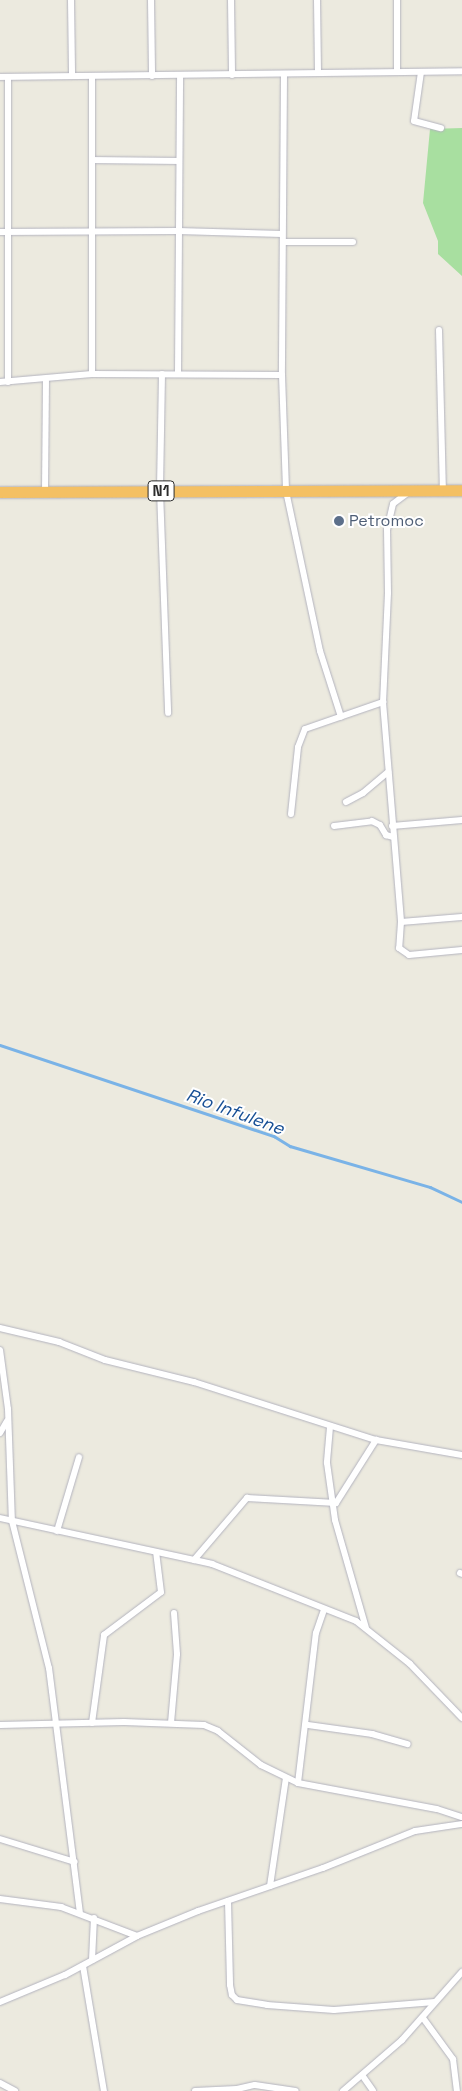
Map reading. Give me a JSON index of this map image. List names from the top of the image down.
{
  "streets": {
    "highway": ["N1"]
  },
  "water": ["Rio Infulene"],
  "places": ["Petromoc"]
}
